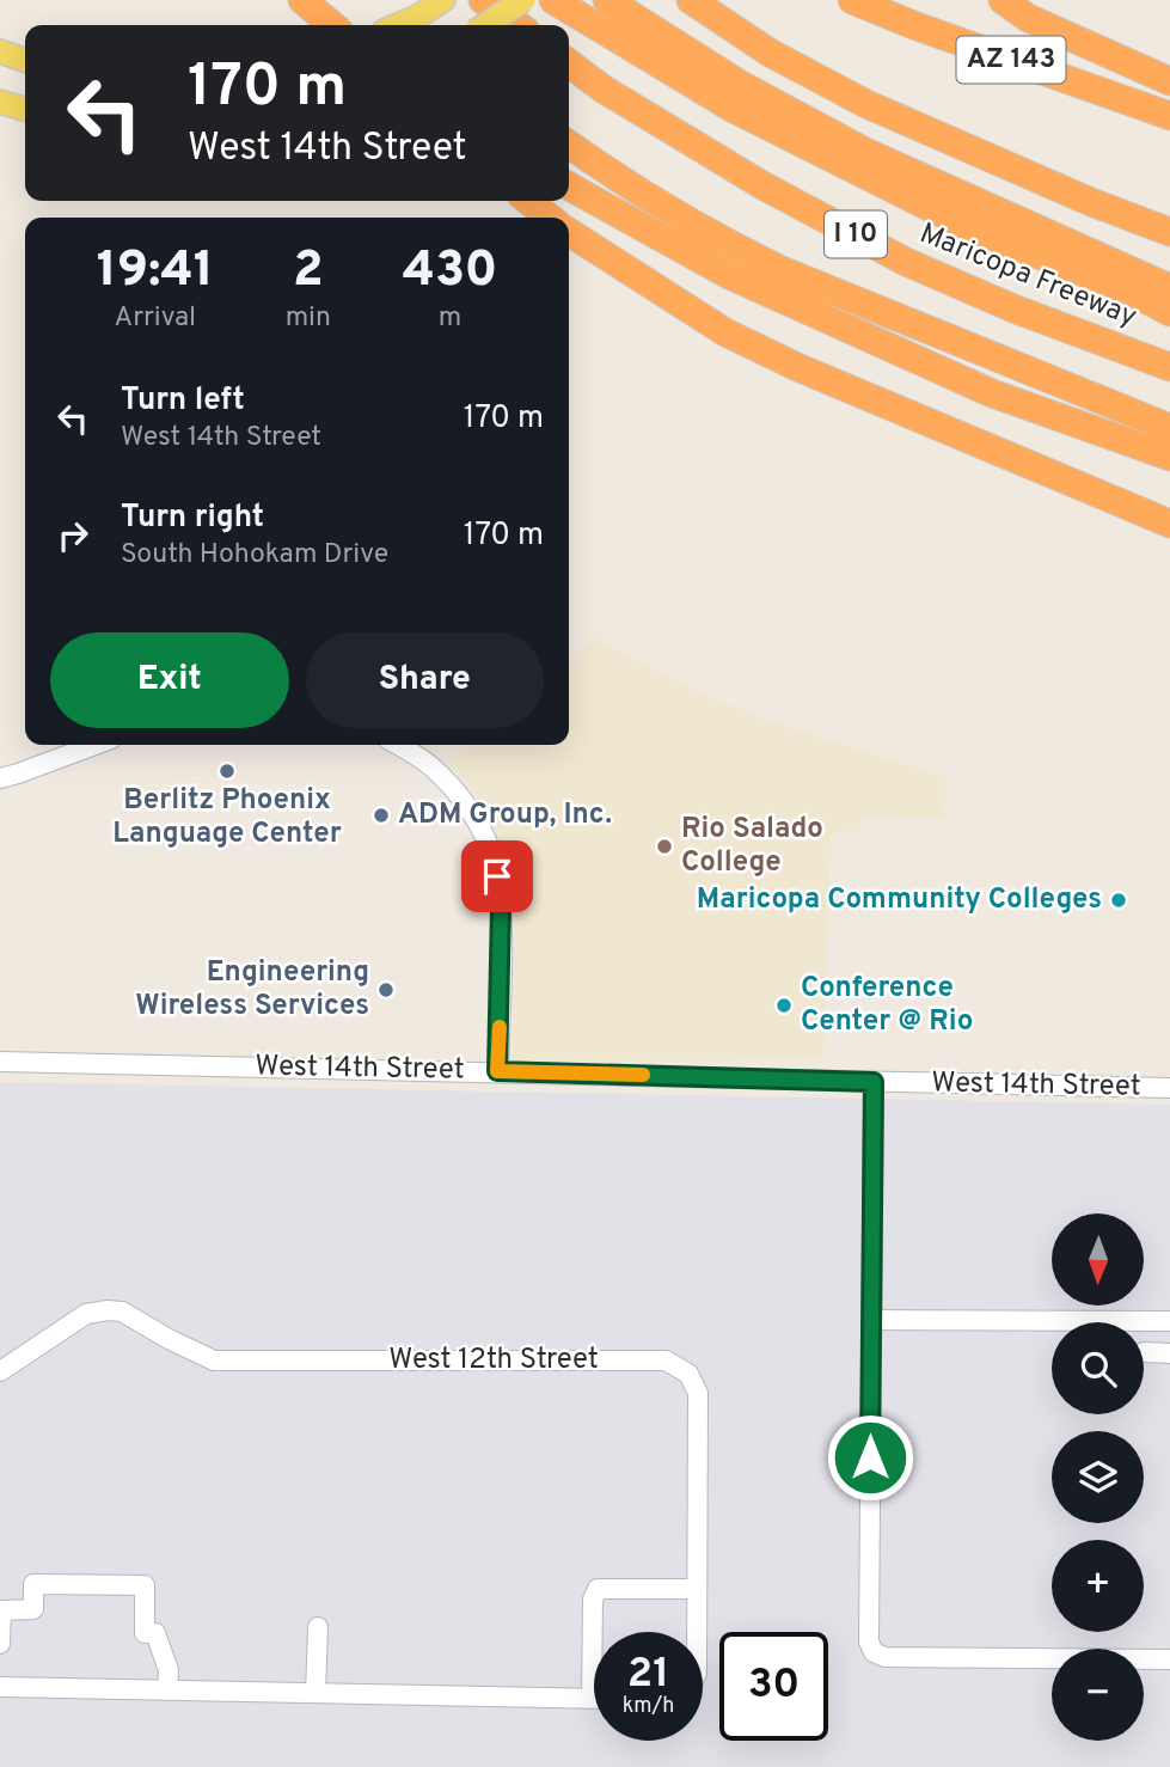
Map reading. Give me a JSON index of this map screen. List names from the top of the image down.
{
  "streets": {
    "highway": ["AZ 143", "I 10", "Maricopa Freeway"],
    "street": ["West 14th Street", "West 12th Street"]
  },
  "places": [
    "Berlitz Phoenix Language Center",
    "ADM Group, Inc.",
    "Rio Salado College",
    "Maricopa Community Colleges",
    "Engineering Wireless Services",
    "Conference Center @ Rio"
  ],
  "north": "bottom",
  "page": {
    "turn": ["170 m", "West 14th Street"],
    "eta": [
      "19:41",
      "Arrival",
      "2",
      "min",
      "430",
      "m"
    ],
    "list": [
      {
        "name": "Turn left",
        "note": "West 14th Street",
        "value": "170 m"
      },
      {
        "name": "Turn right",
        "note": "South Hohokam Drive",
        "value": "170 m"
      }
    ],
    "buttons": ["Exit", "Share"],
    "map_buttons": ["+", "−"],
    "speed": "21 km/h",
    "limit": "30"
  }
}
